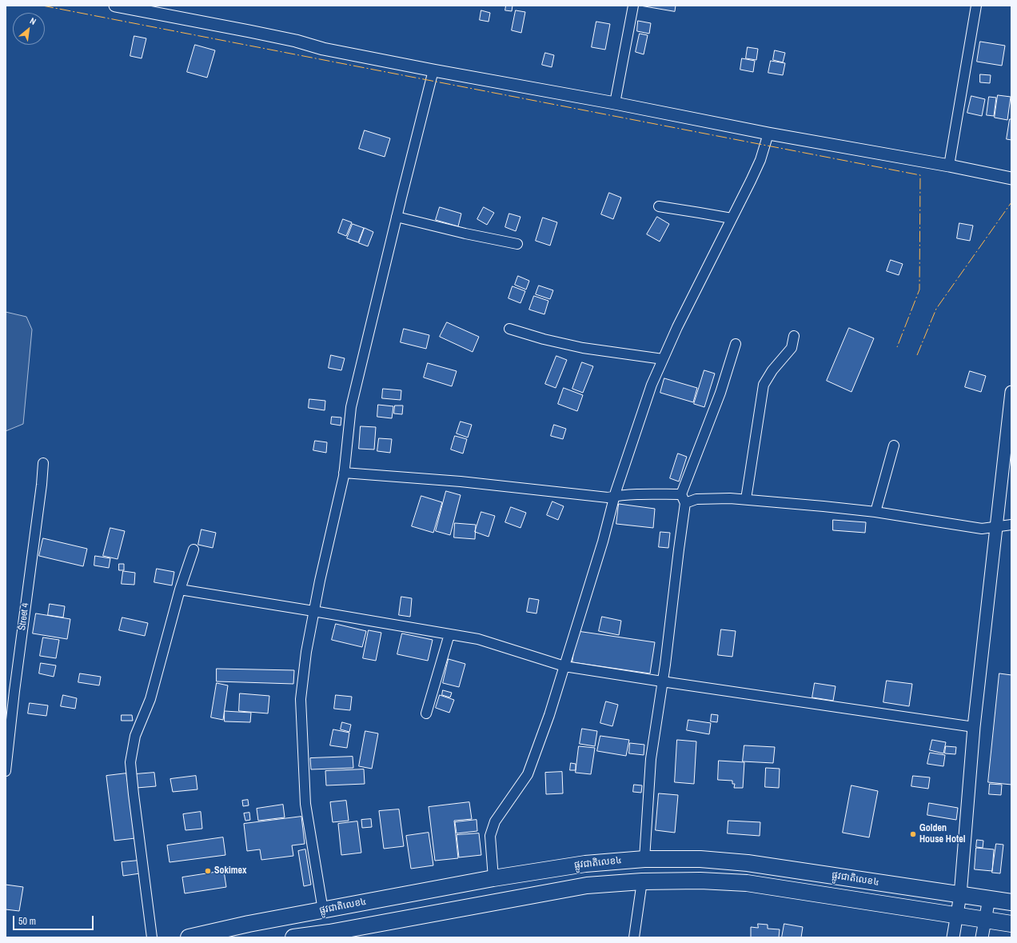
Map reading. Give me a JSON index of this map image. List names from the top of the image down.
{
  "streets": {
    "highway": ["ផ្លូវជាតិលេខ៤"],
    "street": ["S̄treet 4"]
  },
  "places": ["Golden House Hotel", "Sokimex"],
  "scale_bar": "50 m",
  "north": "top right"
}
